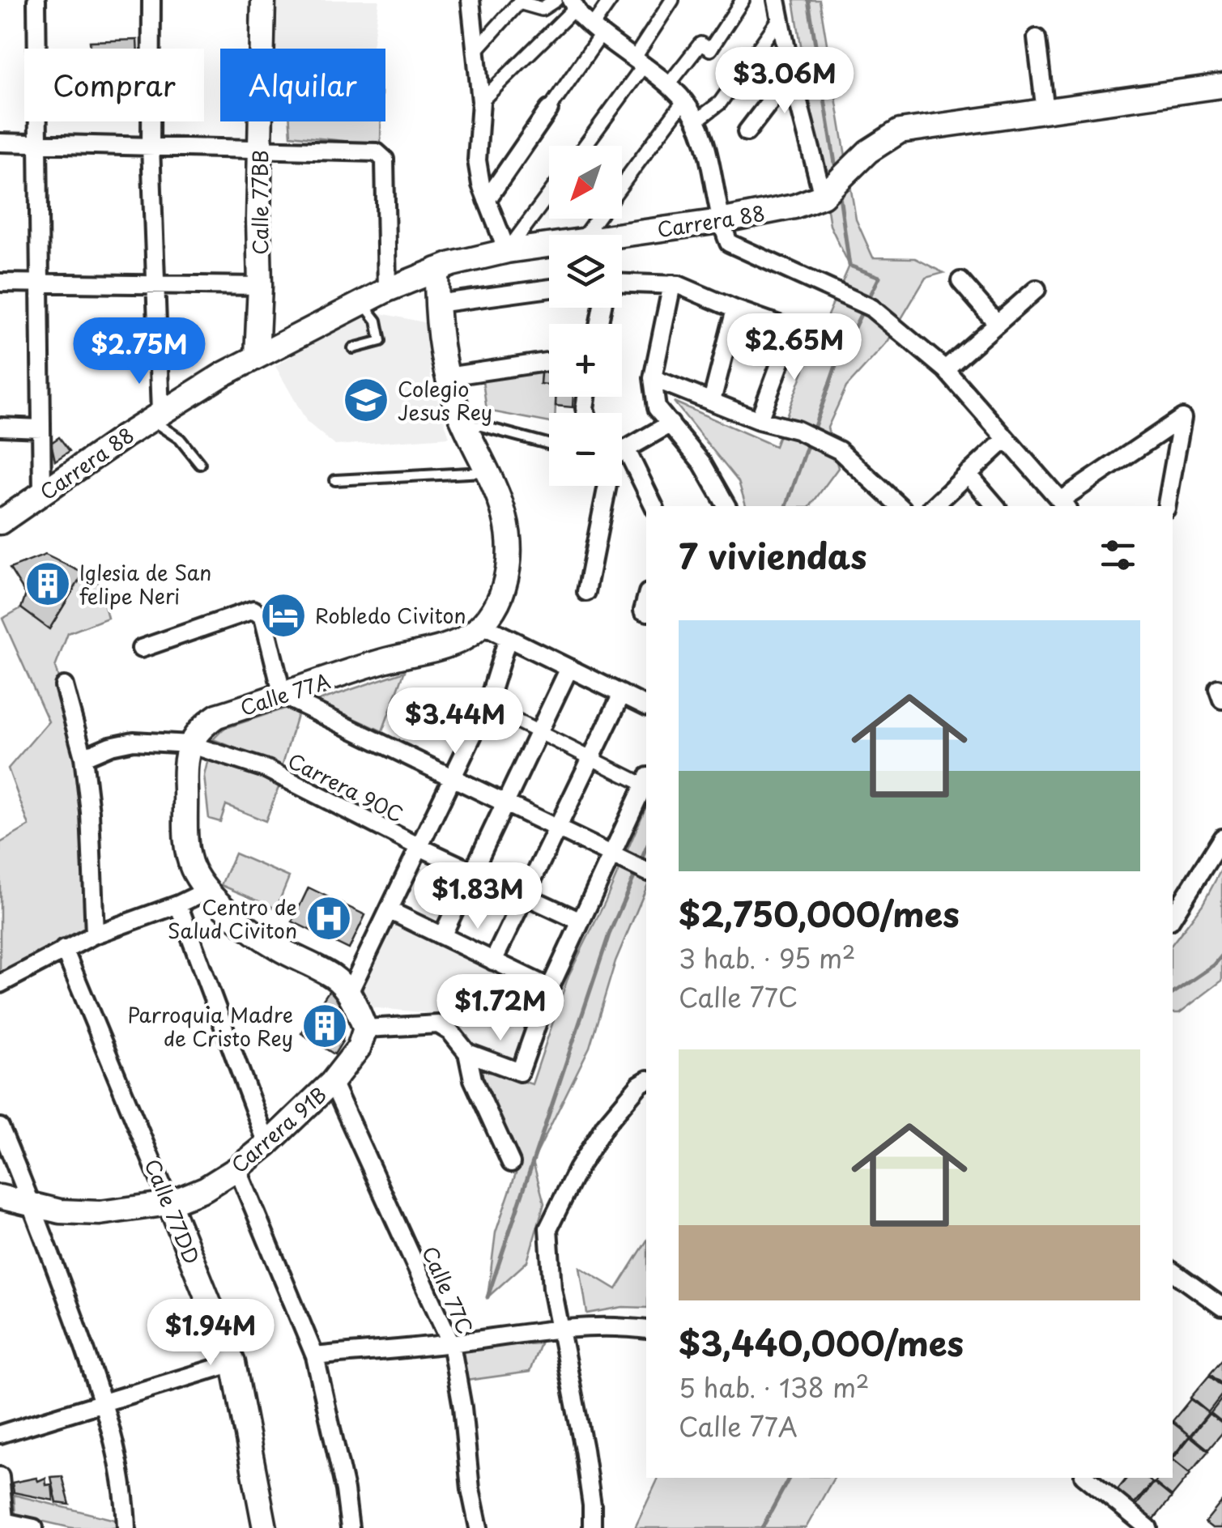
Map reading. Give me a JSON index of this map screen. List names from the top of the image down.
{
  "streets": {
    "street": [
      "Calle 77BB",
      "Carrera 88",
      "Calle 77A",
      "Carrera 90C",
      "Carrera 91B",
      "Calle 77DD",
      "Calle 77C"
    ]
  },
  "crossings": [
    ["Calle 77BB", "Carrera 88"],
    ["Calle 77A", "Carrera 90C"],
    ["Carrera 91B", "Calle 77DD"],
    ["Carrera 91B", "Calle 77C"]
  ],
  "places": {
    "school or university": ["Colegio Jesus Rey"],
    "building": ["Iglesia de San felipe Neri", "Parroquia Madre de Cristo Rey"],
    "hotel": ["Robledo Civiton"],
    "hospital": ["Centro de Salud Civiton"]
  },
  "north": "bottom left",
  "page": {
    "price": [
      "$3.06M",
      "$2.65M",
      "$2.75M",
      "$3.44M",
      "$1.83M",
      "$1.72M",
      "$1.94M"
    ],
    "chip": ["Comprar", "Alquilar"],
    "map_buttons": ["+", "−"],
    "heading": "7 viviendas",
    "list": [
      {
        "name": "$2,750,000/mes",
        "note": "3 hab. · 95 m² · Calle 77C"
      },
      {
        "name": "$3,440,000/mes",
        "note": "5 hab. · 138 m² · Calle 77A"
      }
    ]
  }
}
